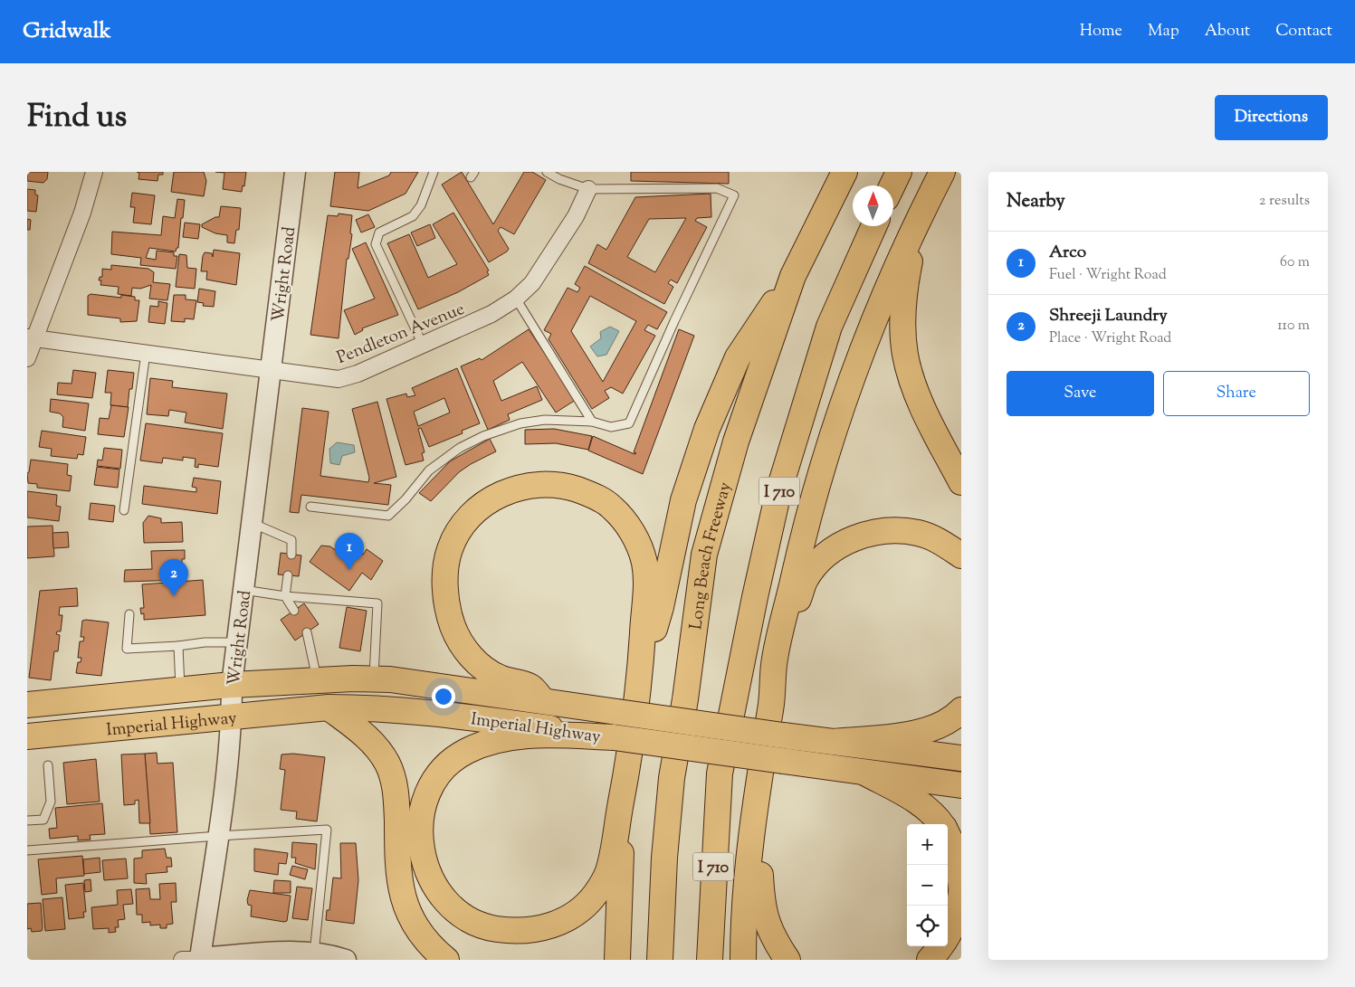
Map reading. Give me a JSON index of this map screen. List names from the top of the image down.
{
  "streets": {
    "main road": ["I 710", "Long Beach Freeway", "Imperial Highway"],
    "street": ["Wright Road", "Pendleton Avenue"]
  },
  "crossings": [
    ["Wright Road", "Pendleton Avenue"],
    ["Wright Road", "Imperial Highway"]
  ],
  "north": "top",
  "page": {
    "header": "Gridwalk",
    "nav": [
      "Home",
      "Map",
      "About",
      "Contact"
    ],
    "title": "Find us",
    "buttons": [
      "Directions",
      ["Save", "Share"]
    ],
    "heading": ["Nearby", "2 results"],
    "list": [
      {
        "mark": "1",
        "name": "Arco",
        "note": "Fuel · Wright Road",
        "value": "60 m"
      },
      {
        "mark": "2",
        "name": "Shreeji Laundry",
        "note": "Place · Wright Road",
        "value": "110 m"
      }
    ],
    "pins": ["1", "2"],
    "map_buttons": ["+", "−"]
  }
}
